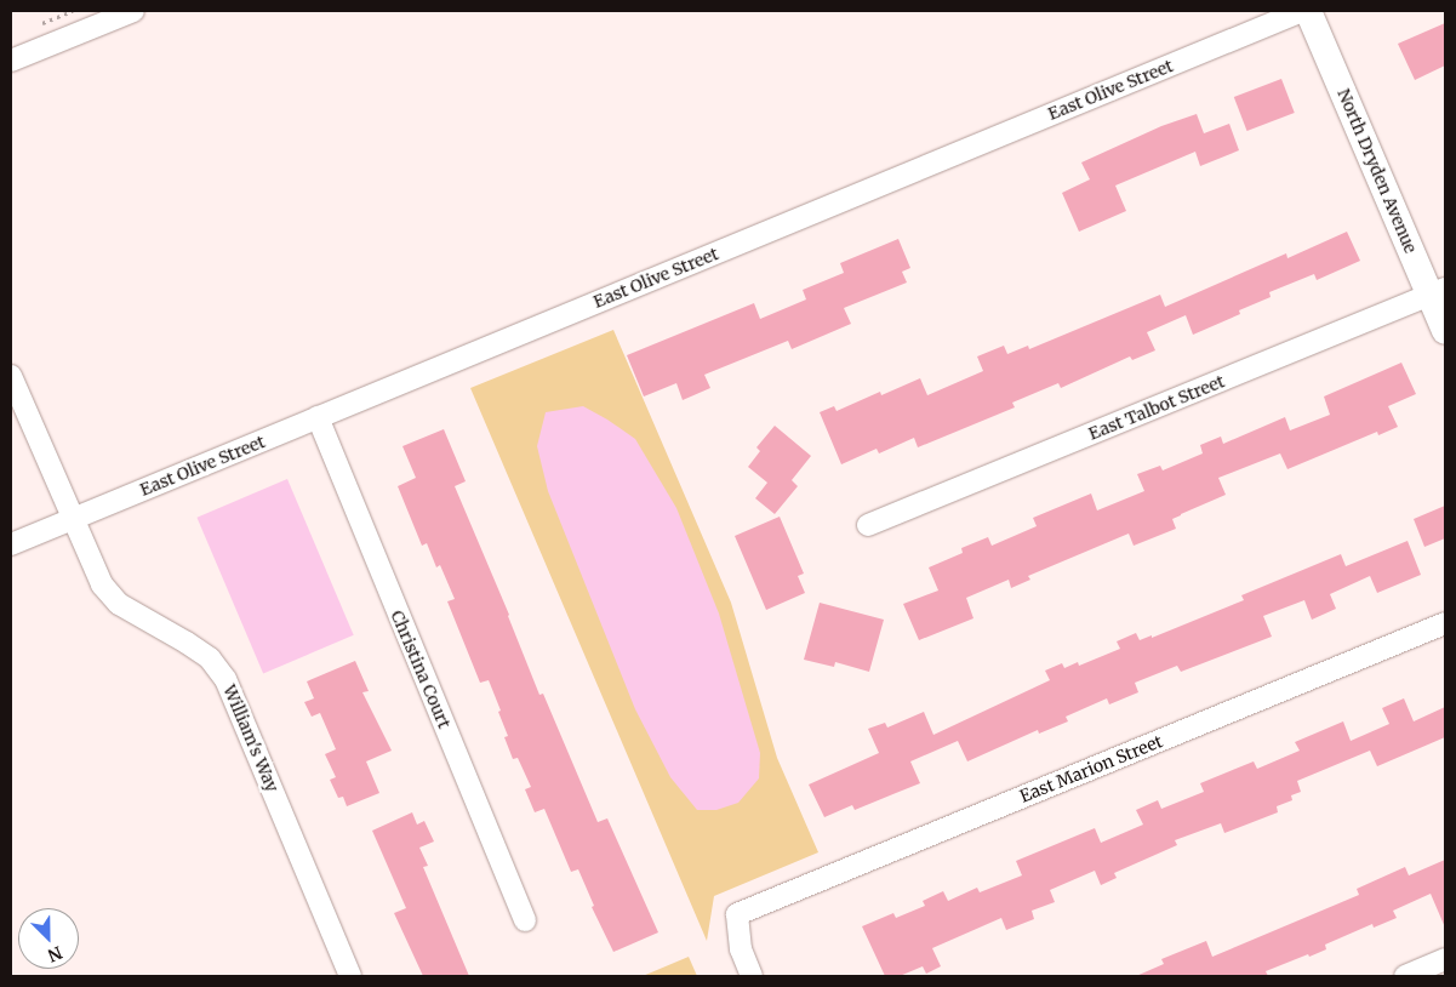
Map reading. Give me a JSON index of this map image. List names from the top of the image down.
{
  "streets": {
    "street": [
      "East Olive Street",
      "North Dryden Avenue",
      "East Talbot Street",
      "Christina Court",
      "William's Way",
      "East Marion Street"
    ]
  },
  "crossings": [
    ["East Olive Street", "Christina Court"],
    ["East Olive Street", "William's Way"],
    ["North Dryden Avenue", "East Talbot Street"]
  ],
  "north": "bottom right"
}
